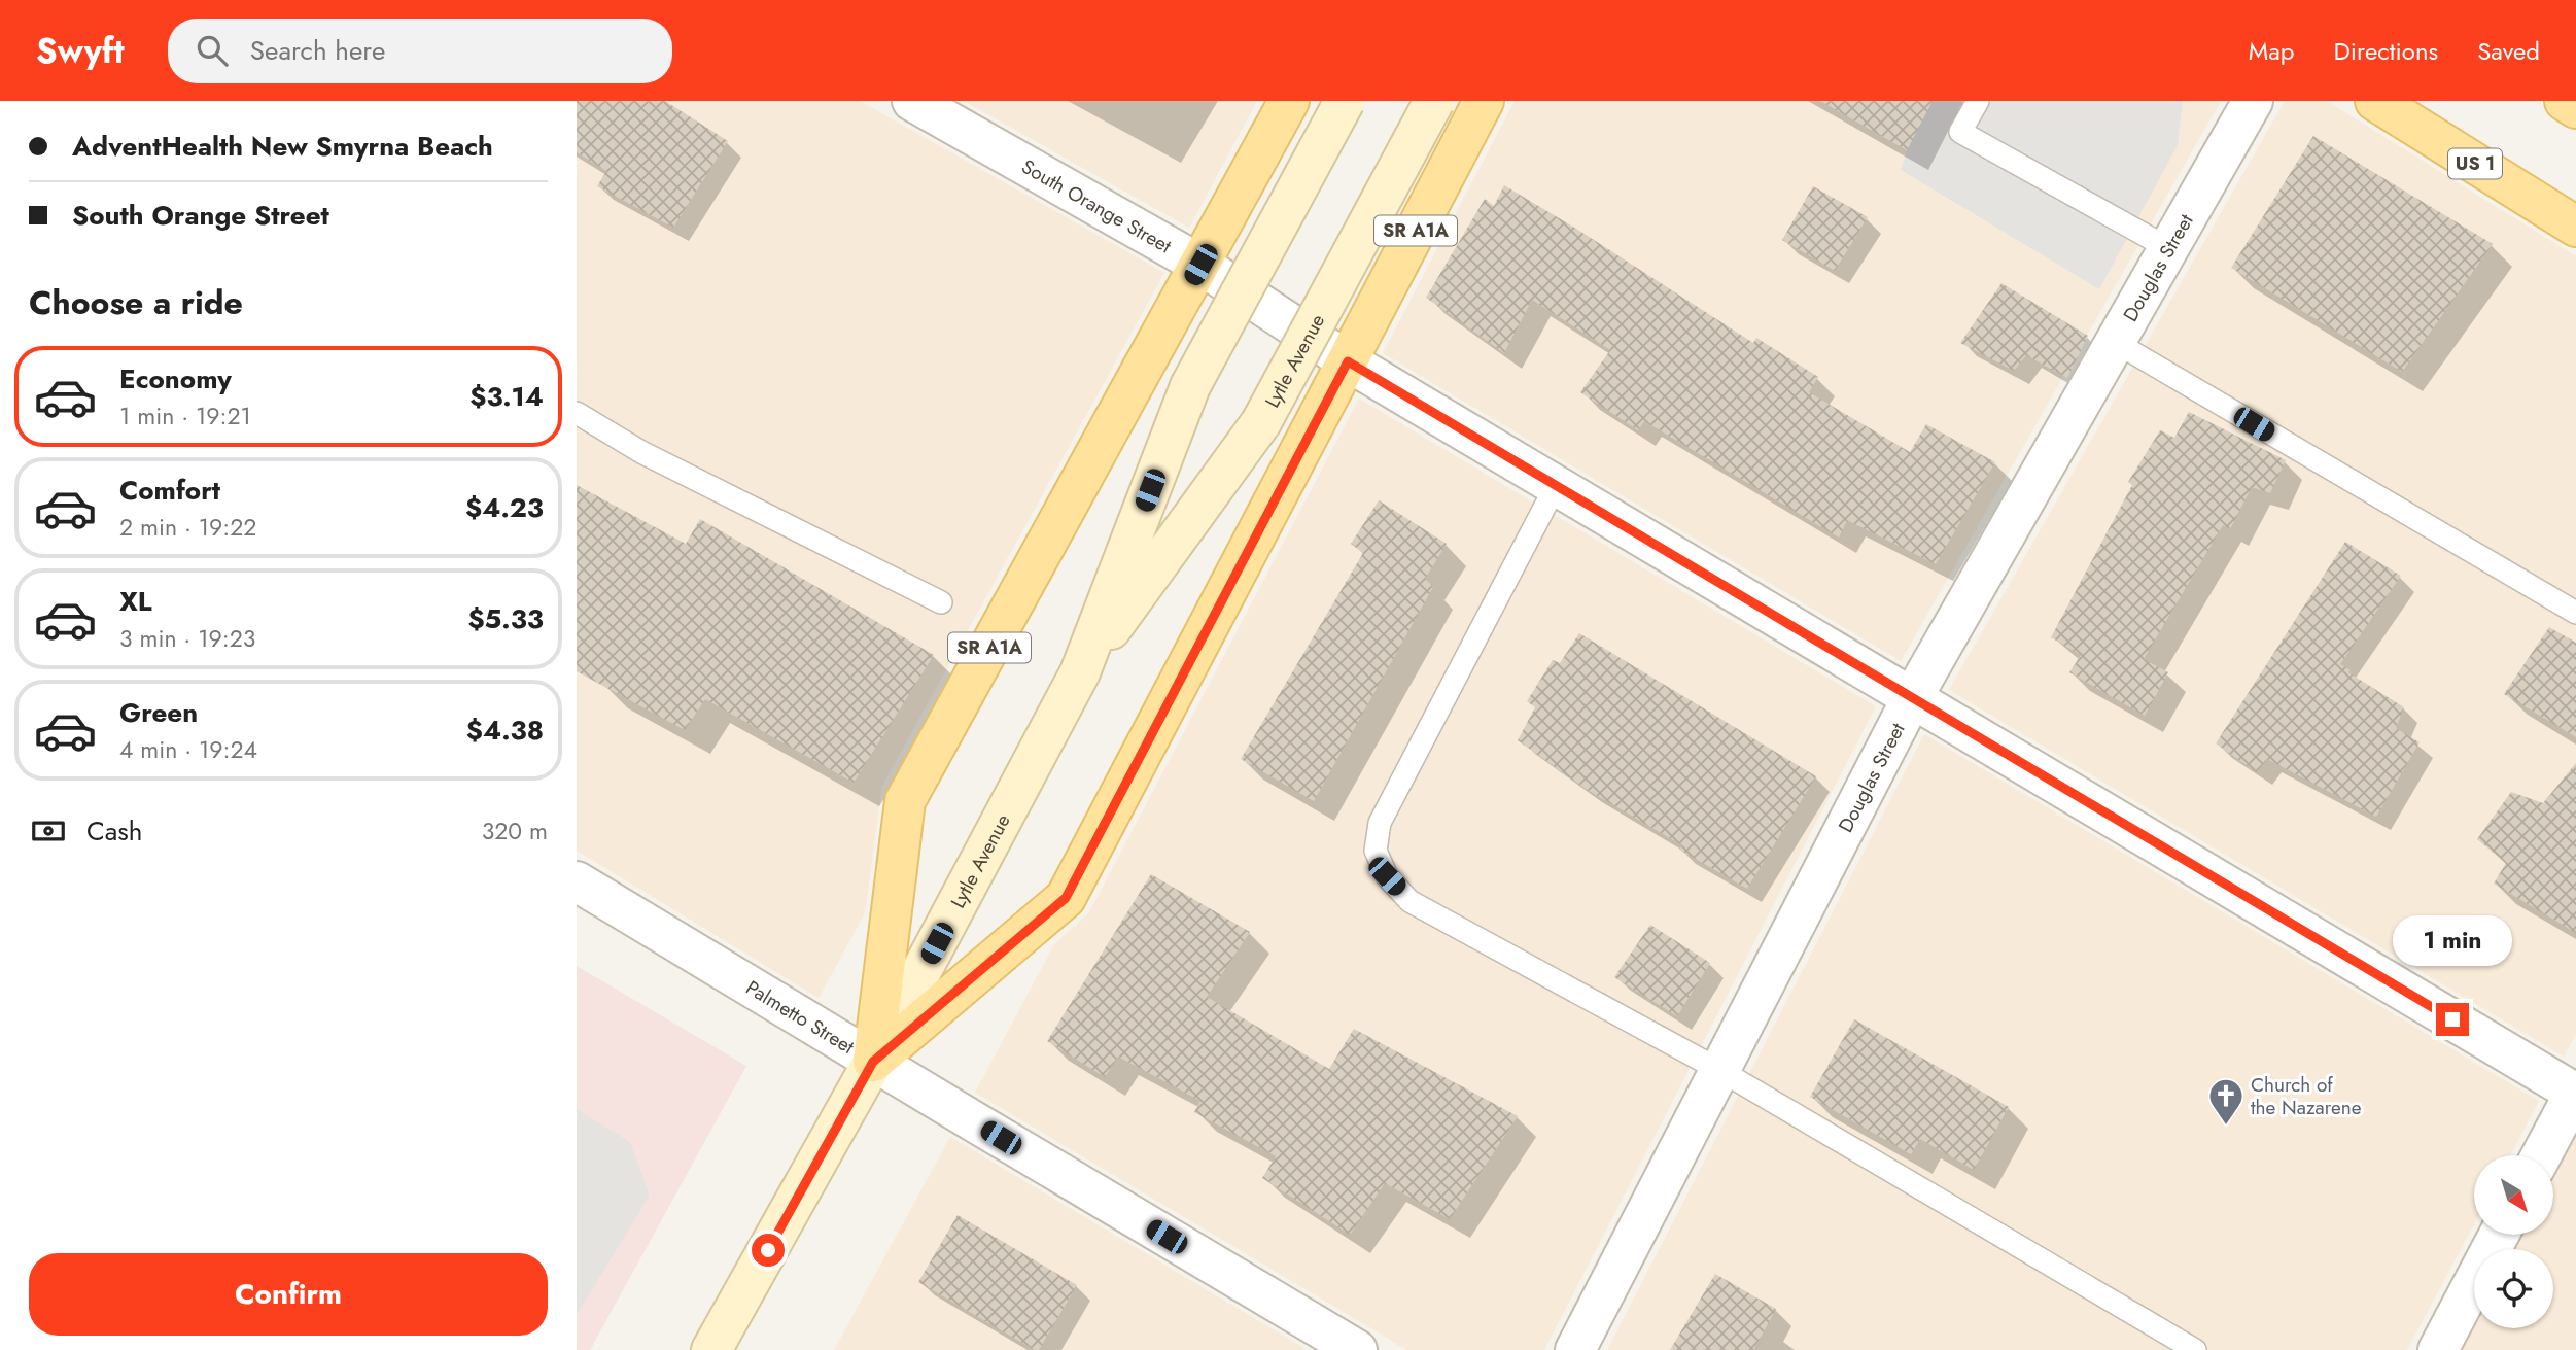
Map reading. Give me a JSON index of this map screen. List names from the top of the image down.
{
  "streets": {
    "main road": ["US 1", "SR A1A", "Lytle Avenue"],
    "street": ["South Orange Street", "Douglas Street", "Palmetto Street"]
  },
  "crossings": [
    ["South Orange Street", "SR A1A"],
    ["South Orange Street", "Douglas Street"],
    ["SR A1A", "Lytle Avenue"],
    ["SR A1A", "Palmetto Street"],
    ["Lytle Avenue", "Palmetto Street"]
  ],
  "places": {
    "church": ["Church of the Nazarene"]
  },
  "north": "bottom right",
  "page": {
    "header": "Swyft",
    "search": "Search here",
    "nav": ["Map", "Directions", "Saved"],
    "banner": ["AdventHealth New Smyrna Beach", "South Orange Street"],
    "heading": "Choose a ride",
    "list": [
      {
        "name": "Economy",
        "note": "1 min · 19:21",
        "value": "$3.14"
      },
      {
        "name": "Comfort",
        "note": "2 min · 19:22",
        "value": "$4.23"
      },
      {
        "name": "XL",
        "note": "3 min · 19:23",
        "value": "$5.33"
      },
      {
        "name": "Green",
        "note": "4 min · 19:24",
        "value": "$4.38"
      }
    ],
    "pay": ["Cash", "320 m"],
    "bubble": "1 min",
    "buttons": "Confirm"
  }
}
